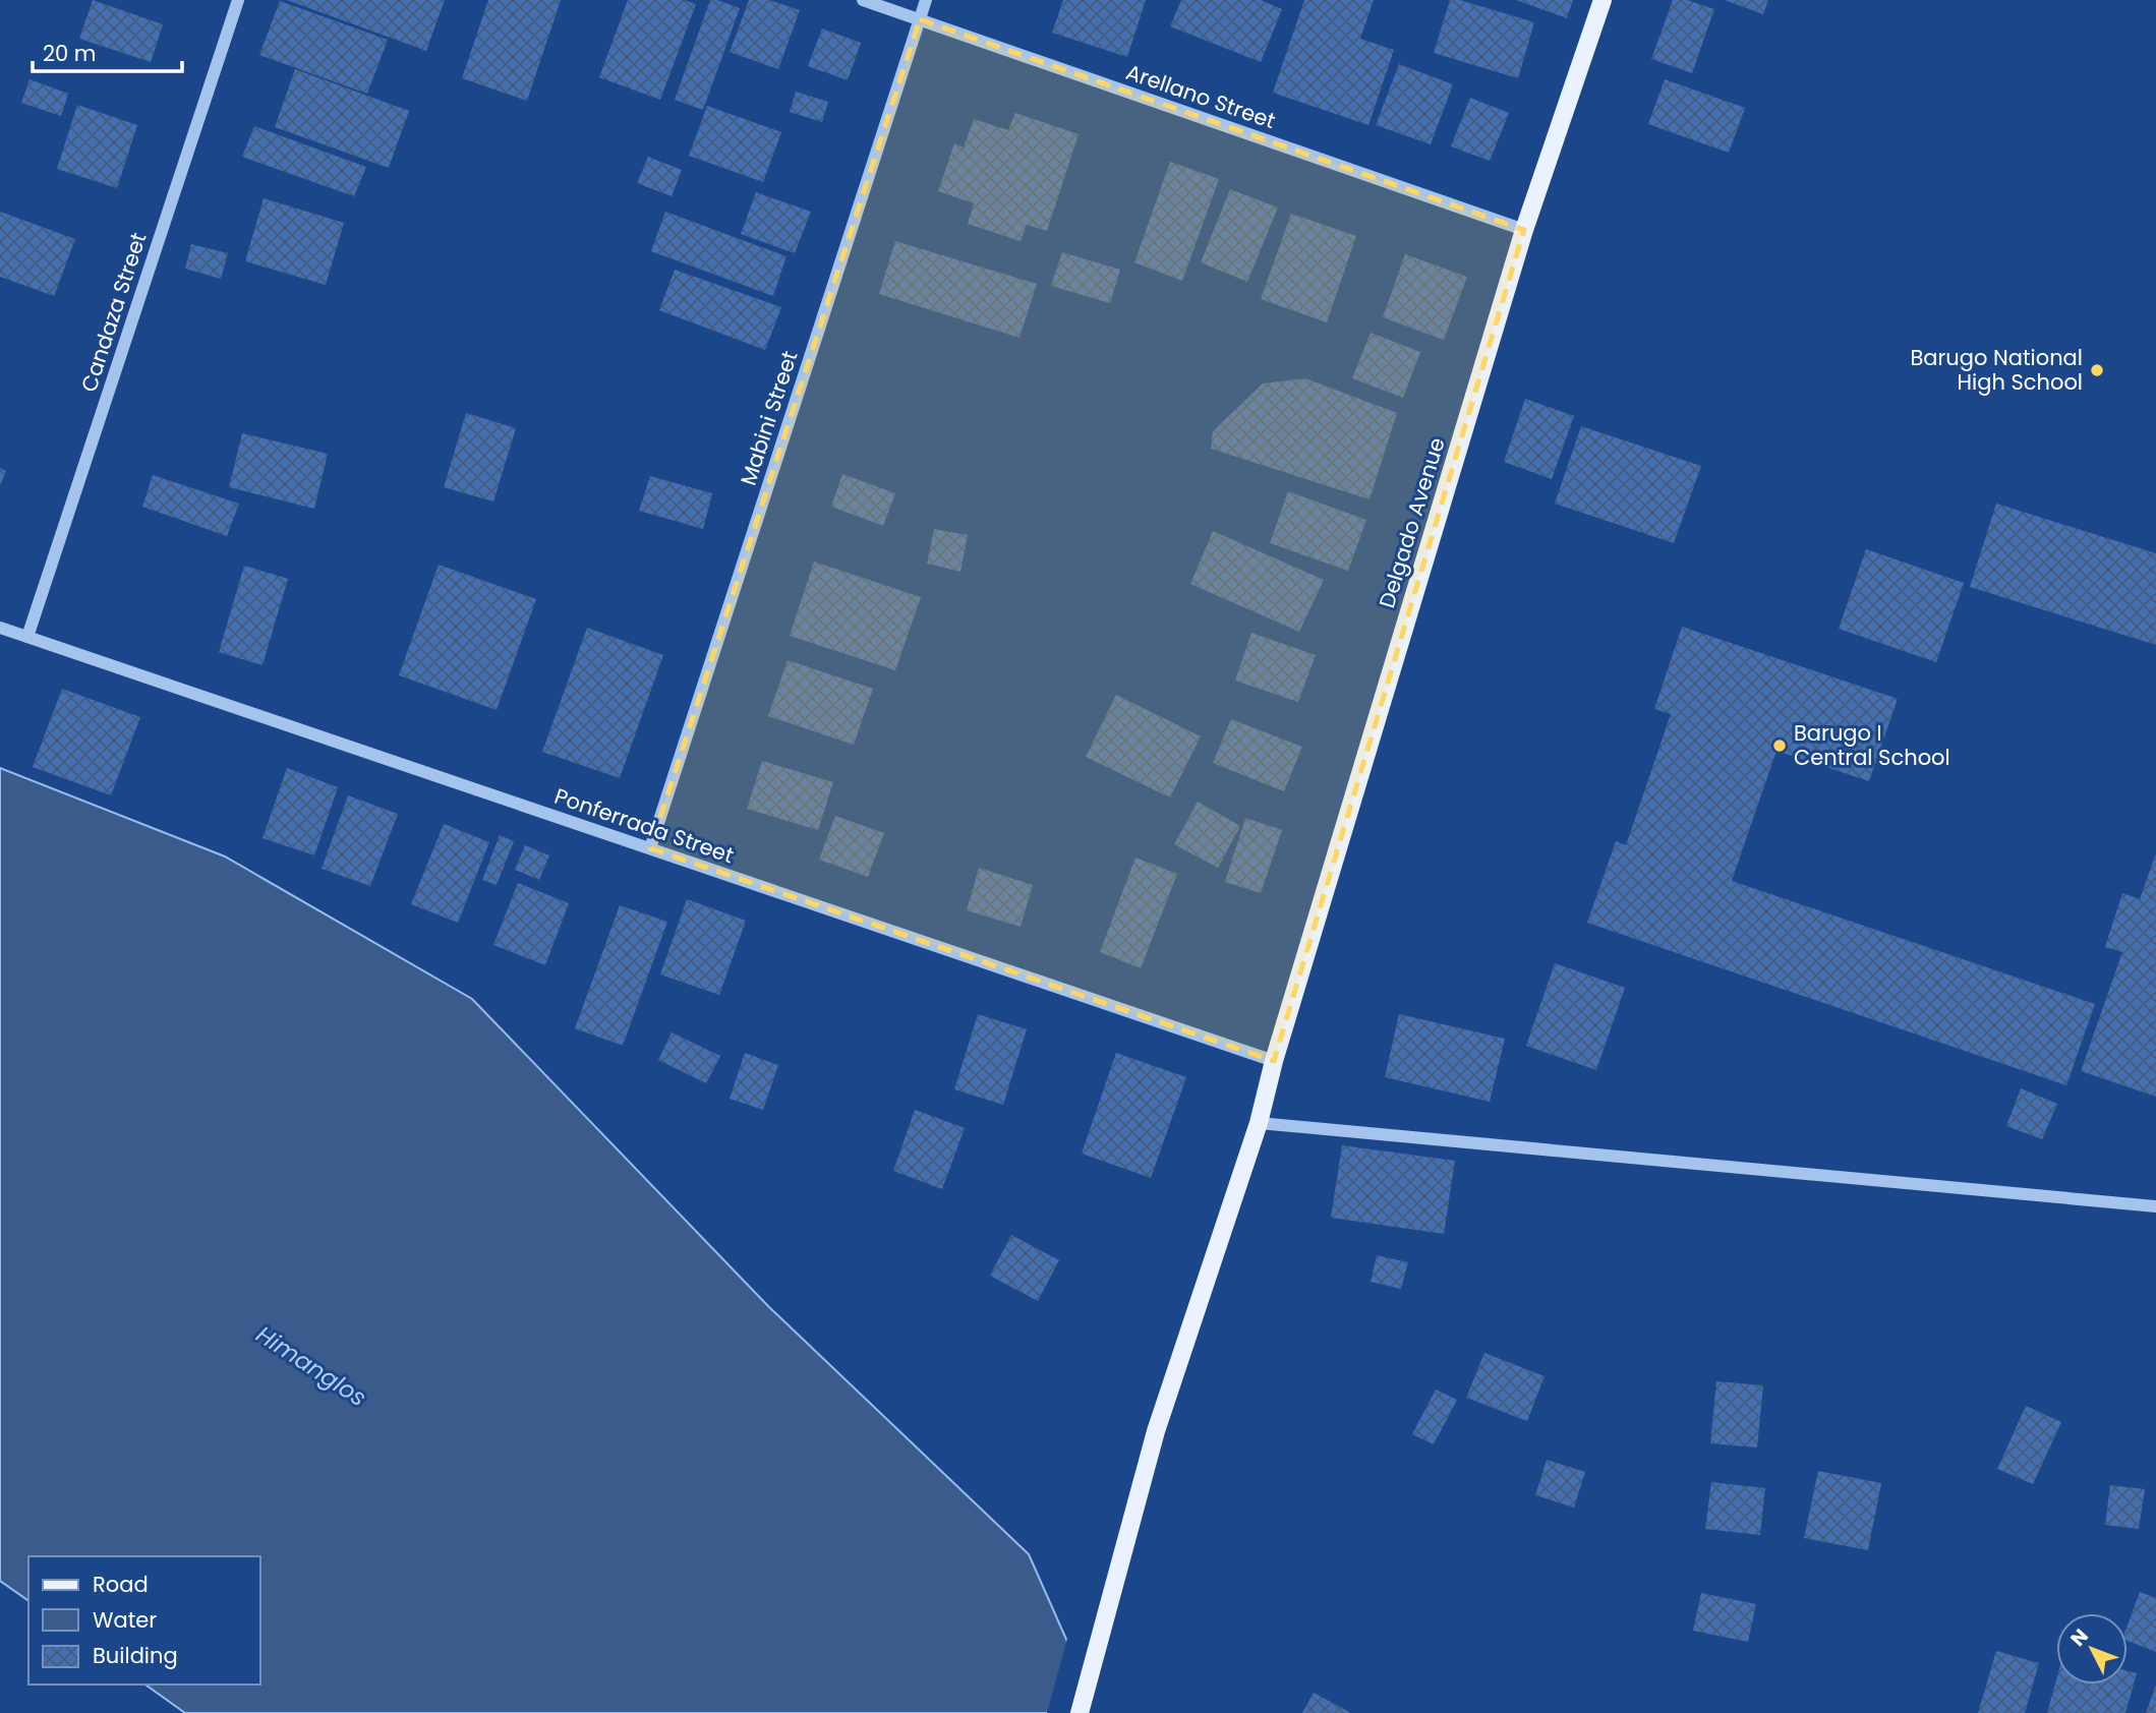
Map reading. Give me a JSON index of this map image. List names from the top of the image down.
{
  "streets": {
    "main road": ["Delgado Avenue"],
    "street": [
      "Arellano Street",
      "Candaza Street",
      "Mabini Street",
      "Ponferrada Street"
    ]
  },
  "crossings": [
    ["Arellano Street", "Mabini Street"],
    ["Arellano Street", "Delgado Avenue"],
    ["Candaza Street", "Ponferrada Street"],
    ["Mabini Street", "Ponferrada Street"],
    ["Delgado Avenue", "Ponferrada Street"]
  ],
  "water": ["Himanglos"],
  "places": ["Barugo National High School", "Barugo I Central School"],
  "legend": ["Road", "Water", "Building"],
  "scale_bar": "20 m",
  "north": "top left"
}
